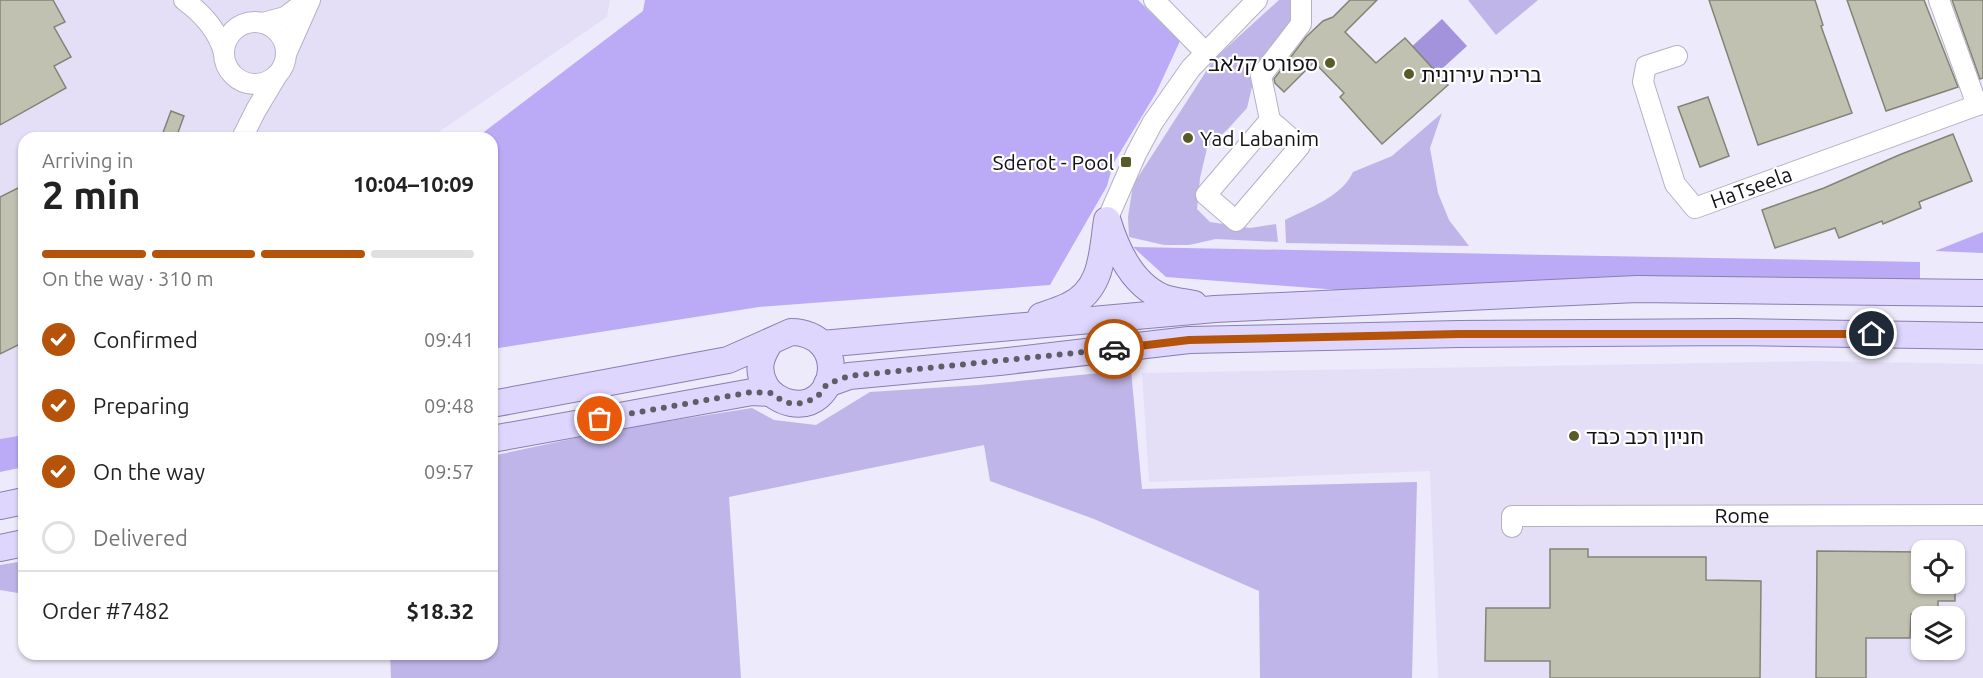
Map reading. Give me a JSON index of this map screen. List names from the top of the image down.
{
  "streets": {
    "street": ["HaTseela", "Rome"]
  },
  "places": {
    "other": [
      "ספורט קלאב",
      "בריכה עירונית",
      "Yad Labanim",
      "חניון רכב כבד"
    ],
    "transit": ["Sderot - Pool"]
  },
  "page": {
    "heading": ["2 min", "Arriving in", "10:04–10:09"],
    "panel": ["Order #7482", "$18.32"],
    "bar": "On the way · 310 m",
    "list": [
      ["Confirmed", "09:41"],
      ["Preparing", "09:48"],
      ["On the way", "09:57"],
      "Delivered"
    ]
  }
}
